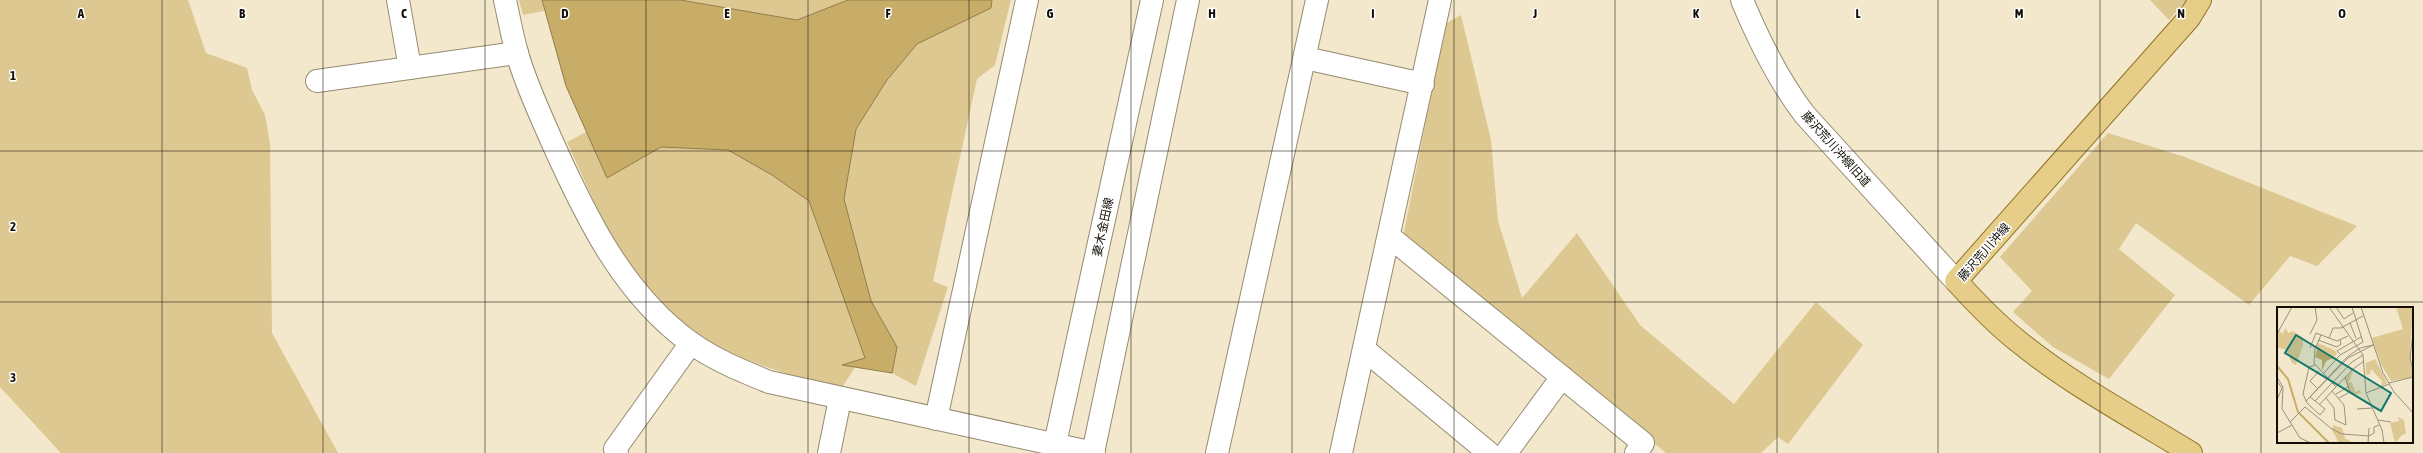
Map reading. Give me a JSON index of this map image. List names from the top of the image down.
{
  "streets": {
    "main road": ["藤沢荒川沖線"],
    "street": ["藤沢荒川沖線旧道", "妻木金田線"]
  },
  "crossings": [
    ["藤沢荒川沖線旧道", "藤沢荒川沖線"]
  ],
  "grid": {
    "columns": [
      "A",
      "B",
      "C",
      "D",
      "E",
      "F",
      "G",
      "H",
      "I",
      "J",
      "K",
      "L",
      "M",
      "N",
      "O"
    ],
    "rows": ["1", "2", "3"]
  }
}
